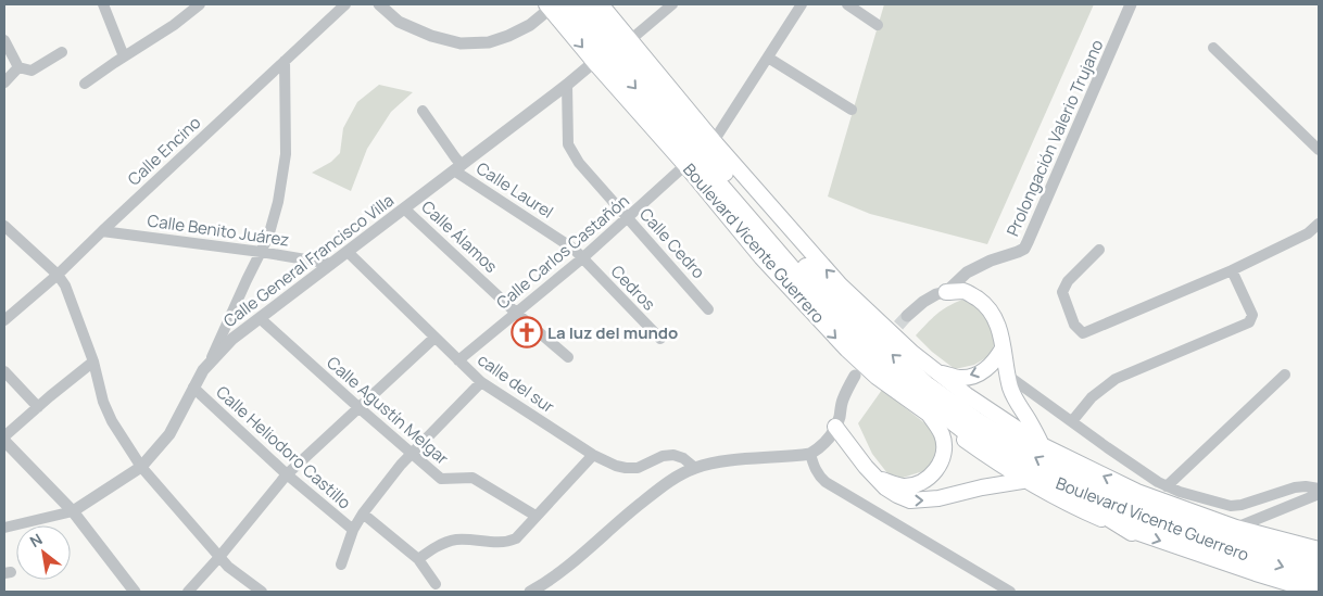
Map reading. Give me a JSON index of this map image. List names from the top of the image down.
{
  "streets": {
    "highway": ["Boulevard Vicente Guerrero"],
    "street": [
      "Prolongación Valerio Trujano",
      "Calle Encino",
      "Calle Laurel",
      "Calle Benito Juárez",
      "Calle Álamos",
      "Calle Cedro",
      "Calle Carlos Castañón",
      "Calle General Francisco Villa",
      "Cedros",
      "calle del sur",
      "Calle Agustín Melgar",
      "Calle Heliodoro Castillo"
    ]
  },
  "crossings": [
    ["Calle Encino", "Calle Benito Juárez"],
    ["Calle Laurel", "Calle Carlos Castañón"],
    ["Calle Laurel", "Calle General Francisco Villa"],
    ["Calle Laurel", "Cedros"],
    ["Calle Benito Juárez", "Calle General Francisco Villa"],
    ["Calle Álamos", "Calle Carlos Castañón"],
    ["Calle Álamos", "Calle General Francisco Villa"],
    ["Calle Cedro", "Calle Carlos Castañón"],
    ["Calle Cedro", "Calle General Francisco Villa"],
    ["Boulevard Vicente Guerrero", "Calle Carlos Castañón"],
    ["Boulevard Vicente Guerrero", "Calle General Francisco Villa"],
    ["Calle Carlos Castañón", "Cedros"],
    ["Calle Carlos Castañón", "calle del sur"],
    ["Calle General Francisco Villa", "calle del sur"],
    ["Calle General Francisco Villa", "Calle Agustín Melgar"],
    ["Calle General Francisco Villa", "Calle Heliodoro Castillo"]
  ],
  "places": {
    "church": ["La luz del mundo"]
  },
  "north": "top left"
}
